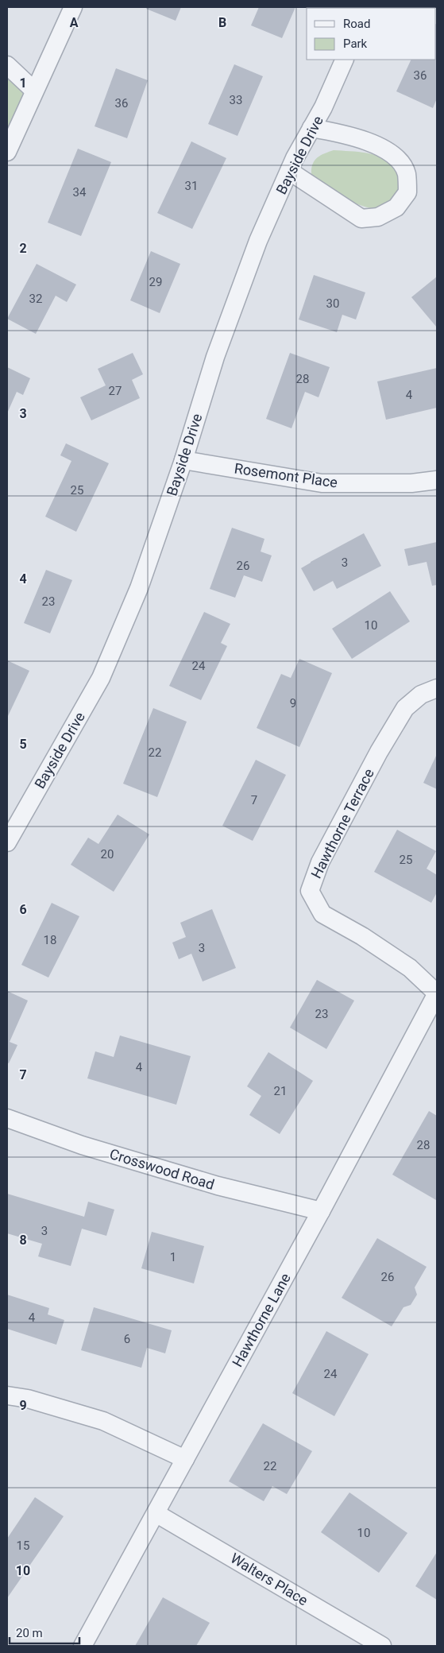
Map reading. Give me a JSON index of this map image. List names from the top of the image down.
{
  "streets": {
    "street": [
      "Bayside Drive",
      "Rosemont Place",
      "Hawthorne Terrace",
      "Crosswood Road",
      "Hawthorne Lane",
      "Walters Place"
    ]
  },
  "crossings": [
    ["Bayside Drive", "Rosemont Place"],
    ["Hawthorne Terrace", "Hawthorne Lane"],
    ["Crosswood Road", "Hawthorne Lane"],
    ["Hawthorne Lane", "Walters Place"]
  ],
  "house_numbers": [
    "36",
    "33",
    "36",
    "31",
    "34",
    "29",
    "32",
    "30",
    "28",
    "27",
    "4",
    "25",
    "3",
    "26",
    "23",
    "10",
    "24",
    "9",
    "22",
    "7",
    "20",
    "25",
    "18",
    "3",
    "23",
    "4",
    "21",
    "28",
    "3",
    "1",
    "26",
    "4",
    "6",
    "24",
    "22",
    "10",
    "15"
  ],
  "legend": ["Road", "Park"],
  "scale_bar": "20 m",
  "grid": {
    "columns": ["A", "B"],
    "rows": [
      "1",
      "2",
      "3",
      "4",
      "5",
      "6",
      "7",
      "8",
      "9",
      "10"
    ]
  }
}
